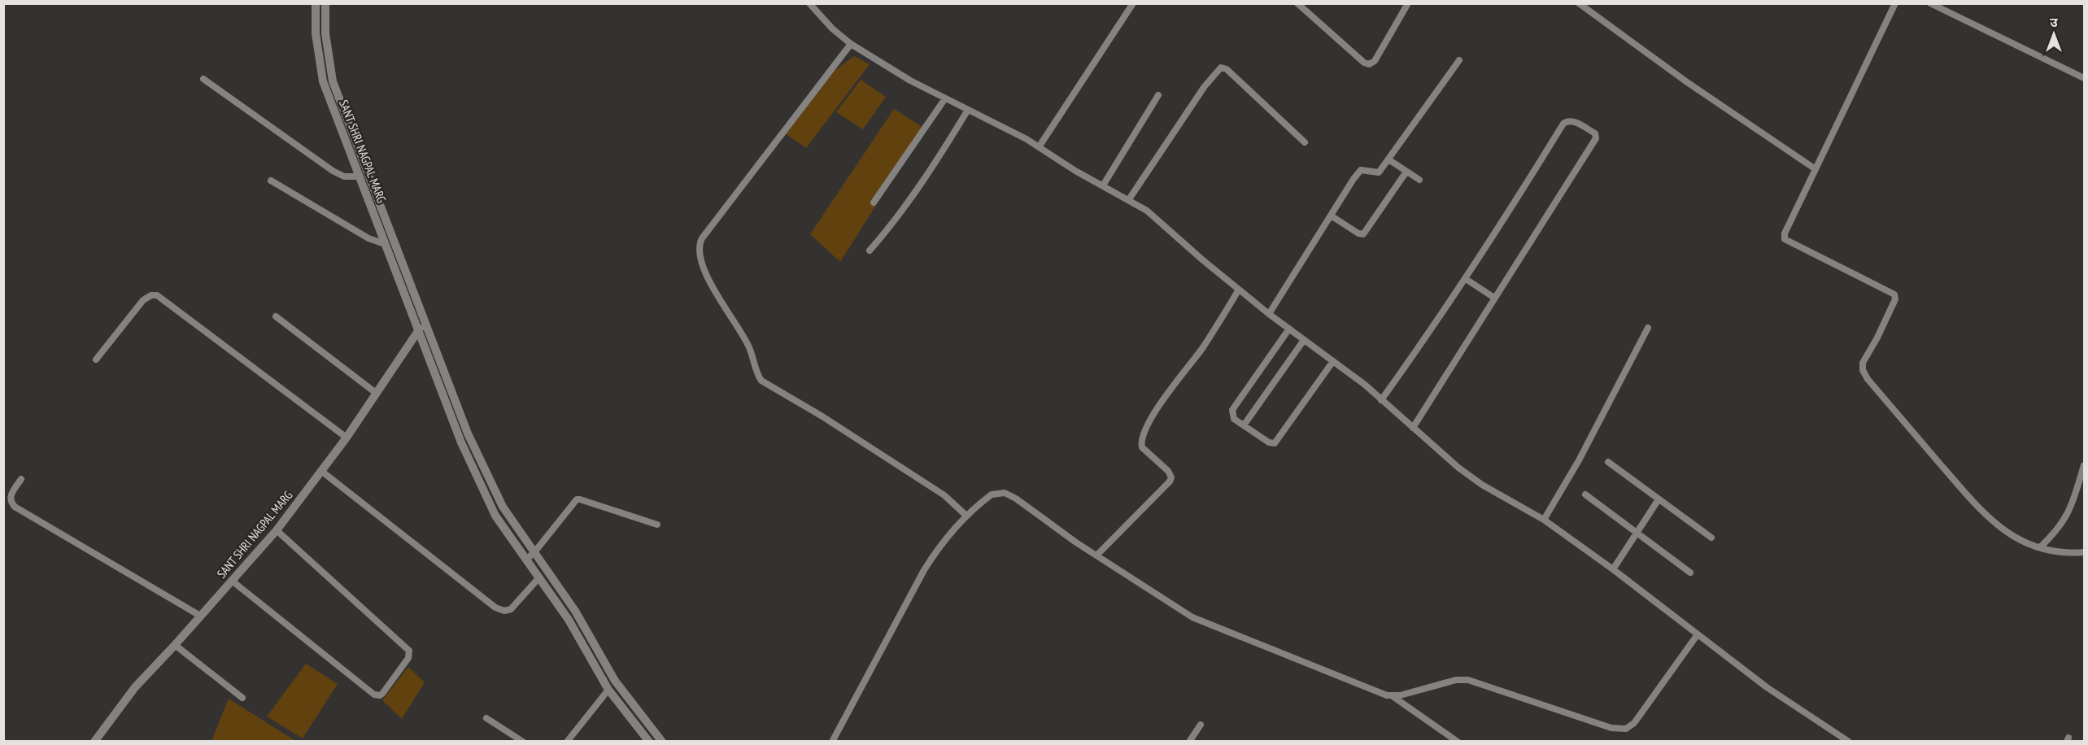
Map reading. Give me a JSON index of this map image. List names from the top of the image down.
{
  "streets": {
    "main road": ["SANT SHRI NAGPAL MARG"]
  },
  "north": "top"
}
